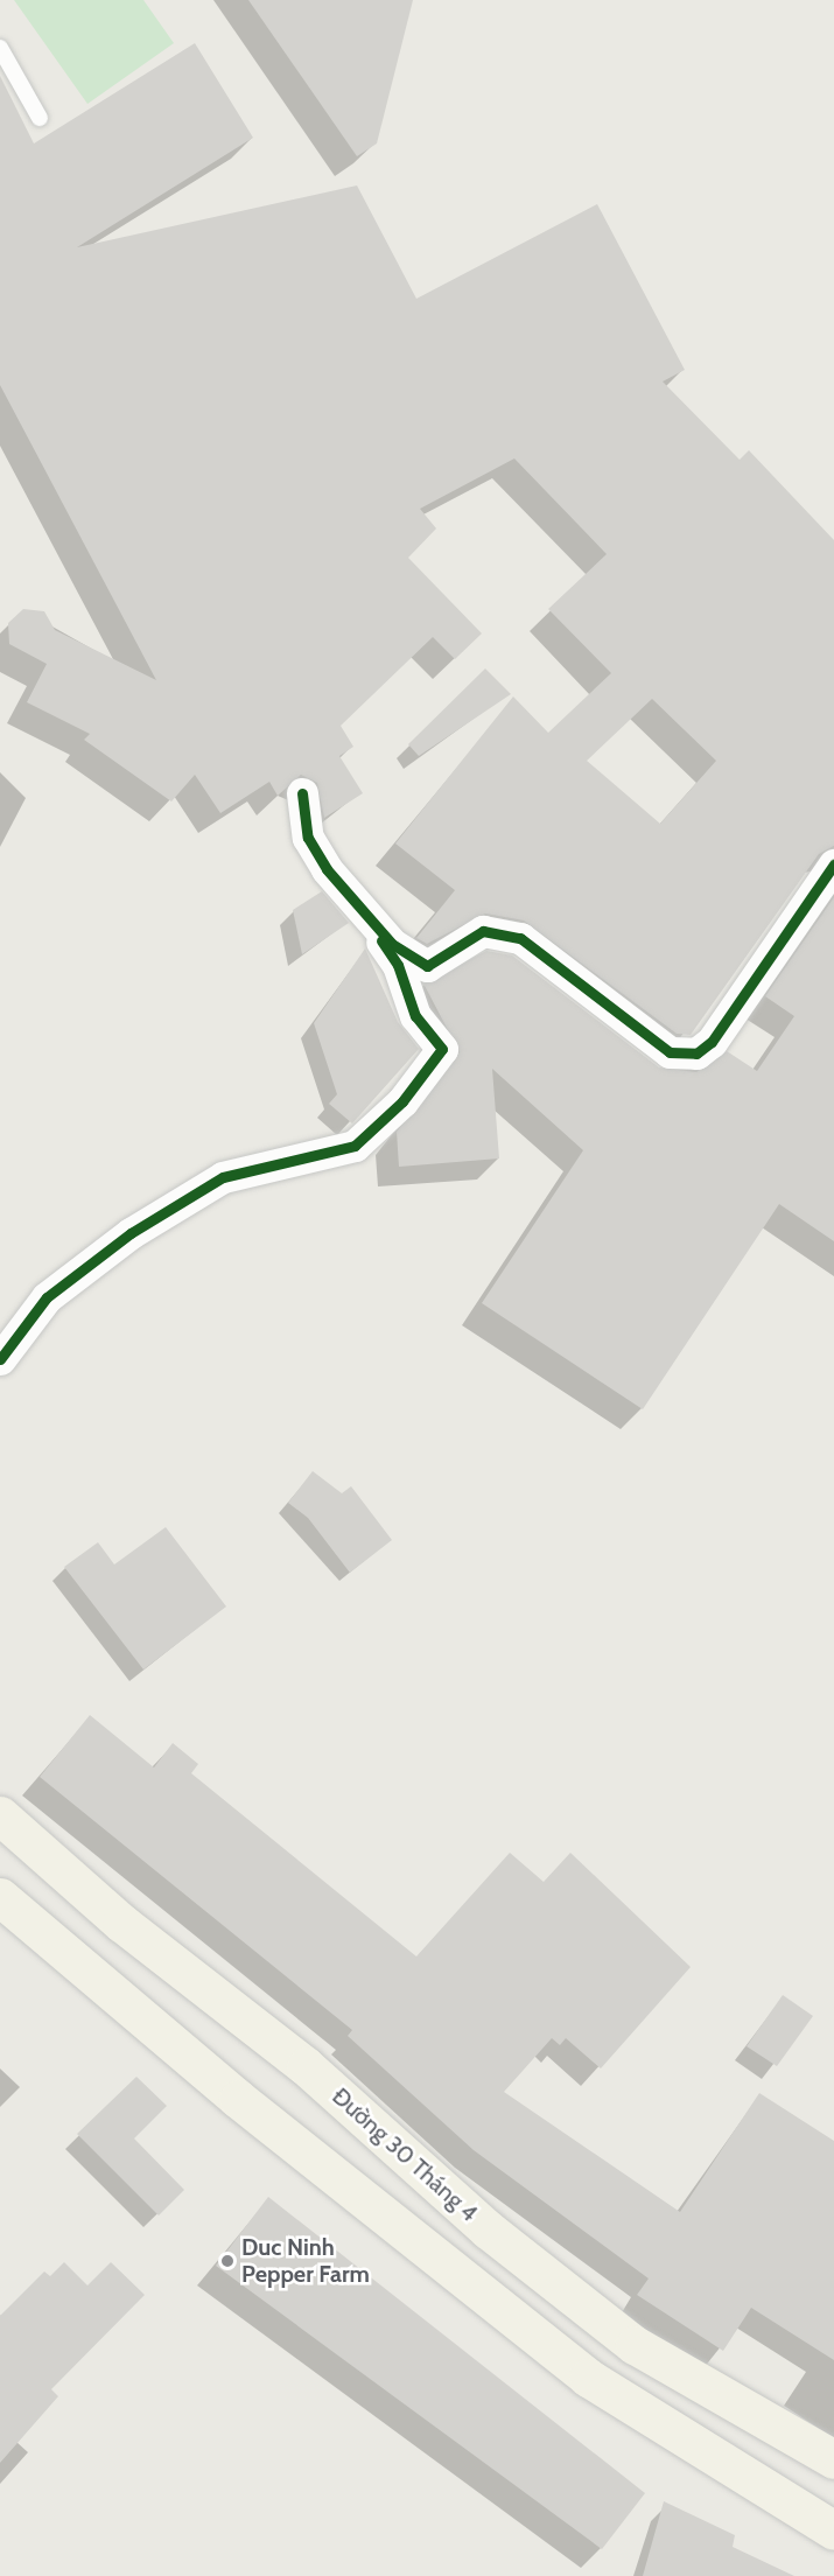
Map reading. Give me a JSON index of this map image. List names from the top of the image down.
{
  "streets": {
    "main road": ["Đường 30 Tháng 4"]
  },
  "places": ["Duc Ninh Pepper Farm"]
}
